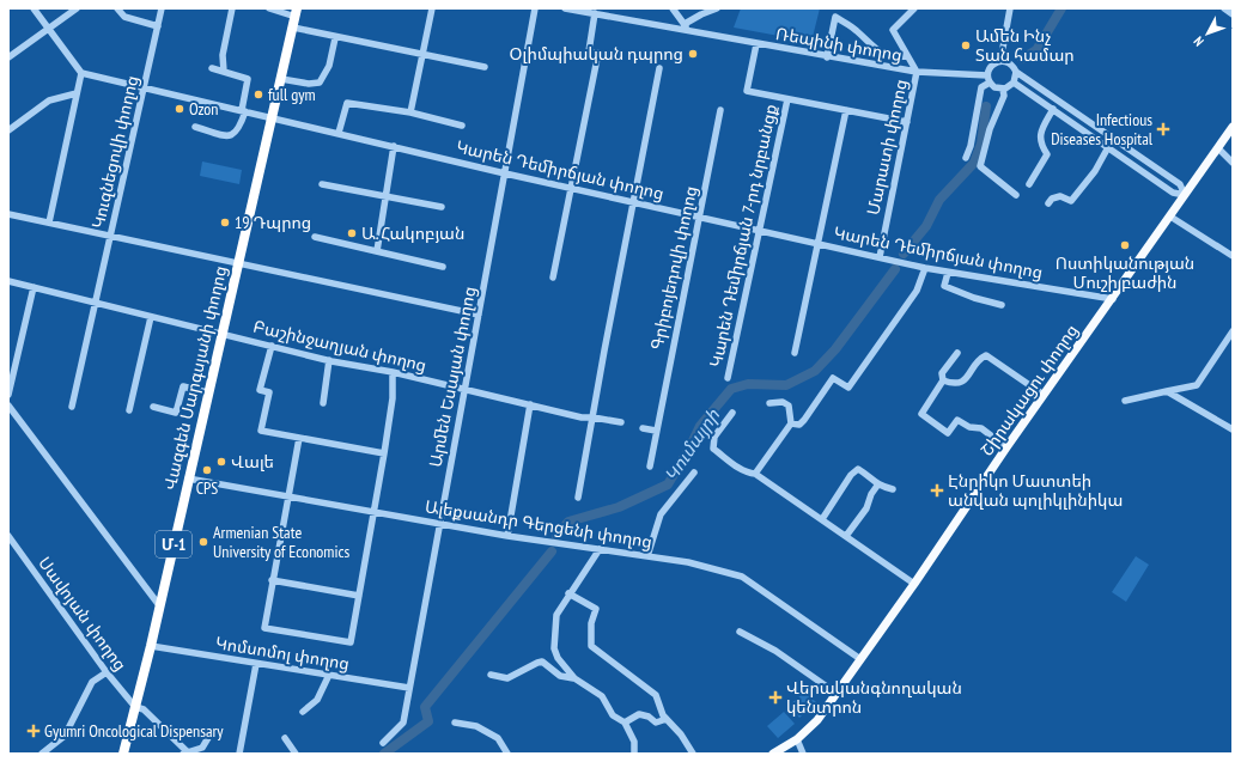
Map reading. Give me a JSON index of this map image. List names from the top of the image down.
{
  "streets": {
    "highway": ["Վազգեն Սարգսյանի փողոց", "Մ-1"],
    "main road": ["Շիրակացու փողոց"],
    "street": [
      "Ռեպինի փողոց",
      "Մարատի փողոց",
      "Կուզնեցովի փողոց",
      "Կարեն Դեմիրճյան փողոց",
      "Կարեն Դեմիրճյան 7-րդ նրբանցք",
      "Գրիբոյեդովի փողոց",
      "Բաշինջաղյան փողոց",
      "Արմեն Եսայան փողոց",
      "Ալեքսանդր Գերցենի փողոց",
      "Սավոյան փողոց",
      "Կոմսոմոլ փողոց"
    ]
  },
  "crossings": [
    ["Ռեպինի փողոց", "Մարատի փողոց"],
    ["Մարատի փողոց", "Կարեն Դեմիրճյան փողոց"],
    ["Կուզնեցովի փողոց", "Կարեն Դեմիրճյան փողոց"],
    ["Կուզնեցովի փողոց", "Բաշինջաղյան փողոց"],
    ["Կարեն Դեմիրճյան փողոց", "Կարեն Դեմիրճյան 7-րդ նրբանցք"],
    ["Կարեն Դեմիրճյան փողոց", "Գրիբոյեդովի փողոց"],
    ["Կարեն Դեմիրճյան փողոց", "Արմեն Եսայան փողոց"],
    ["Կարեն Դեմիրճյան փողոց", "Վազգեն Սարգսյանի փողոց"],
    ["Կարեն Դեմիրճյան փողոց", "Շիրակացու փողոց"],
    ["Բաշինջաղյան փողոց", "Արմեն Եսայան փողոց"],
    ["Բաշինջաղյան փողոց", "Վազգեն Սարգսյանի փողոց"],
    ["Արմեն Եսայան փողոց", "Ալեքսանդր Գերցենի փողոց"],
    ["Արմեն Եսայան փողոց", "Կոմսոմոլ փողոց"],
    ["Վազգեն Սարգսյանի փողոց", "Ալեքսանդր Գերցենի փողոց"],
    ["Վազգեն Սարգսյանի փողոց", "Սավոյան փողոց"],
    ["Վազգեն Սարգսյանի փողոց", "Կոմսոմոլ փողոց"],
    ["Շիրակացու փողոց", "Ալեքսանդր Գերցենի փողոց"]
  ],
  "water": ["Կումայրի"],
  "places": {
    "other": [
      "Ամեն Ինչ Տան համար",
      "Օլիմպիական դպրոց",
      "full gym",
      "Ozon",
      "19 Դպրոց",
      "Ա. Հակոբյան",
      "Ոստիկանության Մուշի բաժին",
      "Վալե",
      "CPS",
      "Armenian State University of Economics"
    ],
    "health": [
      "Infectious Diseases Hospital",
      "Էնրիկո Մատտեի անվան պոլիկլինիկա",
      "Վերականգնողական կենտրոն",
      "Gyumri Oncological Dispensary"
    ]
  },
  "north": "bottom left"
}
